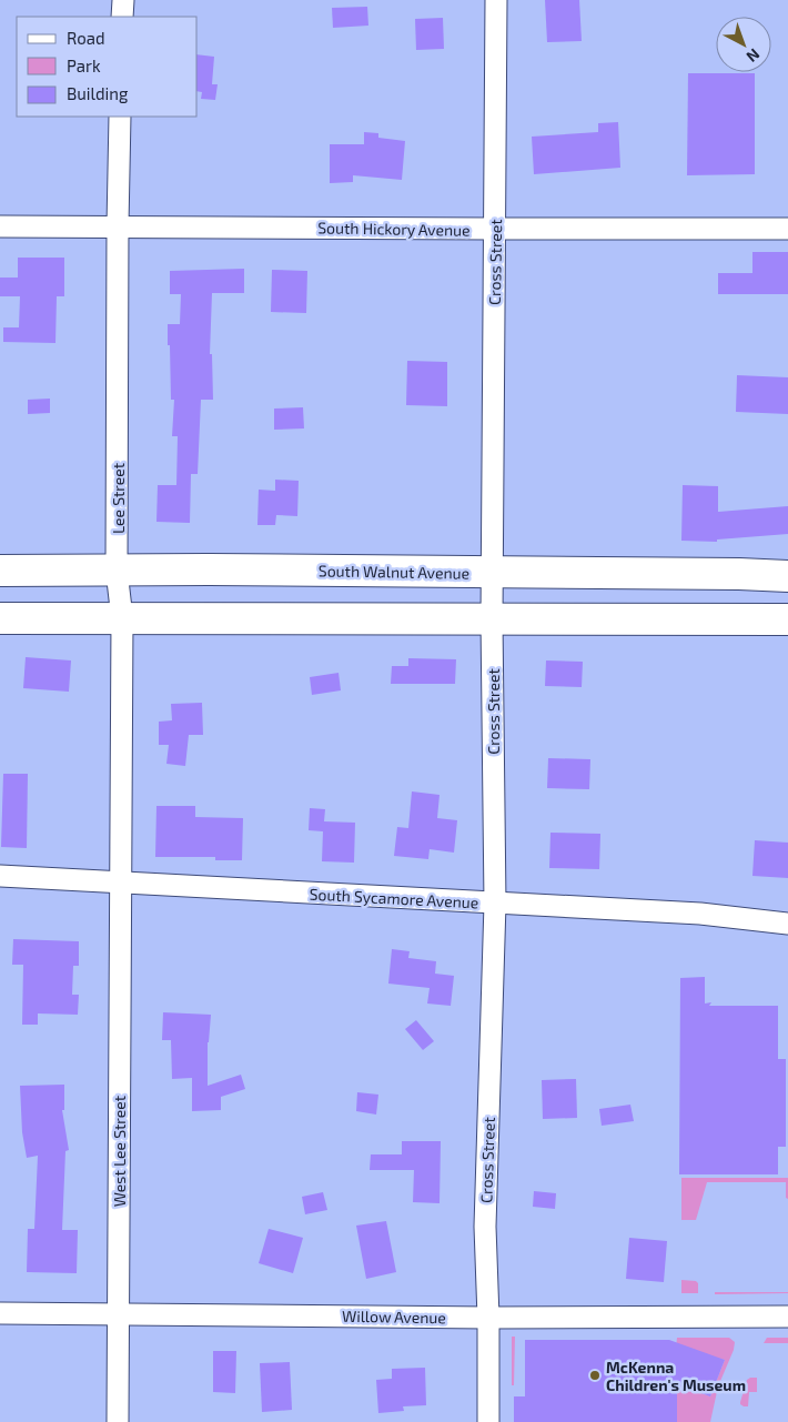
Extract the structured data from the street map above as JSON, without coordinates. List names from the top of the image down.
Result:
{
  "streets": {
    "main road": ["South Walnut Avenue"],
    "street": [
      "South Hickory Avenue",
      "Cross Street",
      "Lee Street",
      "South Sycamore Avenue",
      "West Lee Street",
      "Willow Avenue"
    ]
  },
  "crossings": [
    ["South Hickory Avenue", "Cross Street"],
    ["South Hickory Avenue", "Lee Street"],
    ["Cross Street", "South Walnut Avenue"],
    ["Cross Street", "South Sycamore Avenue"],
    ["Cross Street", "Willow Avenue"],
    ["Lee Street", "South Walnut Avenue"],
    ["Lee Street", "South Sycamore Avenue"],
    ["Lee Street", "West Lee Street"],
    ["South Sycamore Avenue", "West Lee Street"],
    ["West Lee Street", "Willow Avenue"]
  ],
  "places": ["McKenna Children's Museum"],
  "legend": ["Road", "Park", "Building"],
  "north": "bottom right"
}
